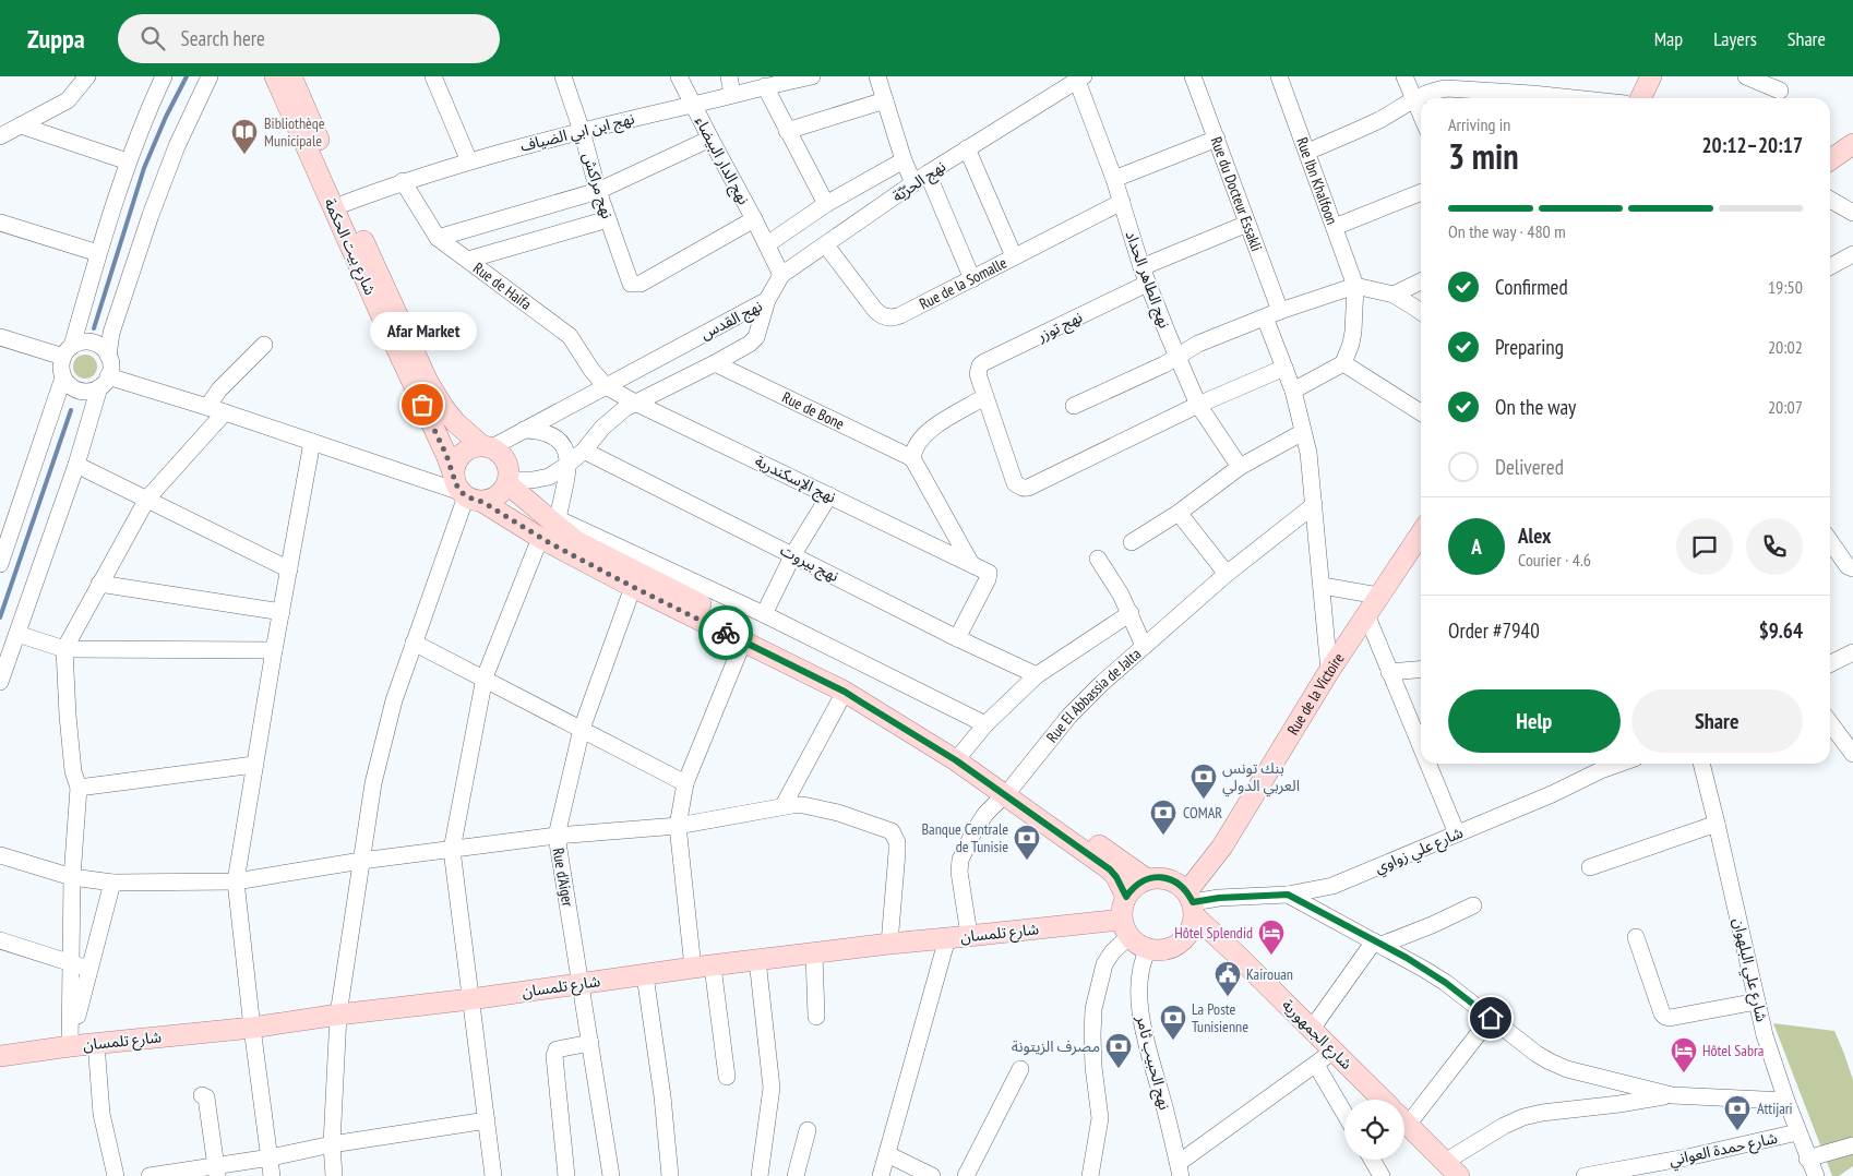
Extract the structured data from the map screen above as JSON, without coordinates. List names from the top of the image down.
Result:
{
  "streets": {
    "main road": [
      "شارع بيت الحكمة",
      "Rue de la Victoire",
      "شارع تلمسان",
      "شارع الجمهورية"
    ],
    "street": [
      "نهج ابن ابي الضياف",
      "نهج الدار البيضاء",
      "نهج الحرّيّة",
      "Rue Ibn Khalfoon",
      "نهج مراكش",
      "Rue du Docteur Essakli",
      "نهج الطاهر الحداد",
      "Rue de la Somalle",
      "Rue de Haifa",
      "نهج القدس",
      "نهج توزر",
      "Rue de Bone",
      "نهج الإسكندرية",
      "نهج بيروت",
      "Rue El Abbassia de Jalta",
      "شارع علي زواوي",
      "Rue d'Aiger",
      "شارع علي البلهوان",
      "نهج الحبيب ثامر",
      "شارع حمدة العواني"
    ]
  },
  "crossings": [
    ["نهج ابن ابي الضياف", "نهج الدار البيضاء"],
    ["نهج ابن ابي الضياف", "نهج مراكش"],
    ["نهج ابن ابي الضياف", "شارع بيت الحكمة"],
    ["نهج ابن ابي الضياف", "Rue de Haifa"],
    ["نهج الدار البيضاء", "نهج الحرّيّة"],
    ["نهج الدار البيضاء", "نهج مراكش"],
    ["نهج الحرّيّة", "نهج الطاهر الحداد"],
    ["نهج الحرّيّة", "Rue de la Somalle"],
    ["نهج الحرّيّة", "نهج القدس"],
    ["شارع بيت الحكمة", "نهج القدس"],
    ["نهج الطاهر الحداد", "Rue de la Somalle"],
    ["نهج الطاهر الحداد", "نهج توزر"],
    ["Rue de Haifa", "نهج القدس"],
    ["Rue de Haifa", "نهج الإسكندرية"],
    ["نهج القدس", "Rue de Bone"],
    ["نهج القدس", "نهج الإسكندرية"],
    ["نهج القدس", "نهج بيروت"],
    ["Rue de la Victoire", "شارع علي زواوي"],
    ["Rue de la Victoire", "شارع تلمسان"],
    ["Rue de la Victoire", "شارع الجمهورية"],
    ["Rue de la Victoire", "نهج الحبيب ثامر"],
    ["Rue El Abbassia de Jalta", "شارع تلمسان"],
    ["شارع علي زواوي", "شارع تلمسان"],
    ["شارع علي زواوي", "شارع الجمهورية"],
    ["شارع علي زواوي", "نهج الحبيب ثامر"],
    ["Rue d'Aiger", "شارع تلمسان"],
    ["شارع تلمسان", "شارع الجمهورية"],
    ["شارع تلمسان", "نهج الحبيب ثامر"],
    ["شارع علي البلهوان", "شارع حمدة العواني"],
    ["شارع الجمهورية", "نهج الحبيب ثامر"]
  ],
  "places": {
    "library": ["Bibliothèqe Municipale"],
    "other": ["Afar Market"],
    "bank": [
      "بنك تونس العربي الدولي",
      "COMAR",
      "Banque Centrale de Tunisie",
      "La Poste Tunisienne",
      "مصرف الزيتونة",
      "Attijari"
    ],
    "hotel": ["Hôtel Splendid", "Hôtel Sabra"],
    "public building": ["Kairouan"]
  },
  "page": {
    "header": "Zuppa",
    "search": "Search here",
    "nav": ["Map", "Layers", "Share"],
    "heading": ["3 min", "Arriving in", "20:12–20:17"],
    "panel": [
      "Alex",
      "Courier · 4.6",
      "Order #7940",
      "$9.64"
    ],
    "bar": "On the way · 480 m",
    "list": [
      ["Confirmed", "19:50"],
      ["Preparing", "20:02"],
      ["On the way", "20:07"],
      "Delivered"
    ],
    "bubble": "Afar Market",
    "round": "A",
    "buttons": ["Help", "Share"]
  }
}
